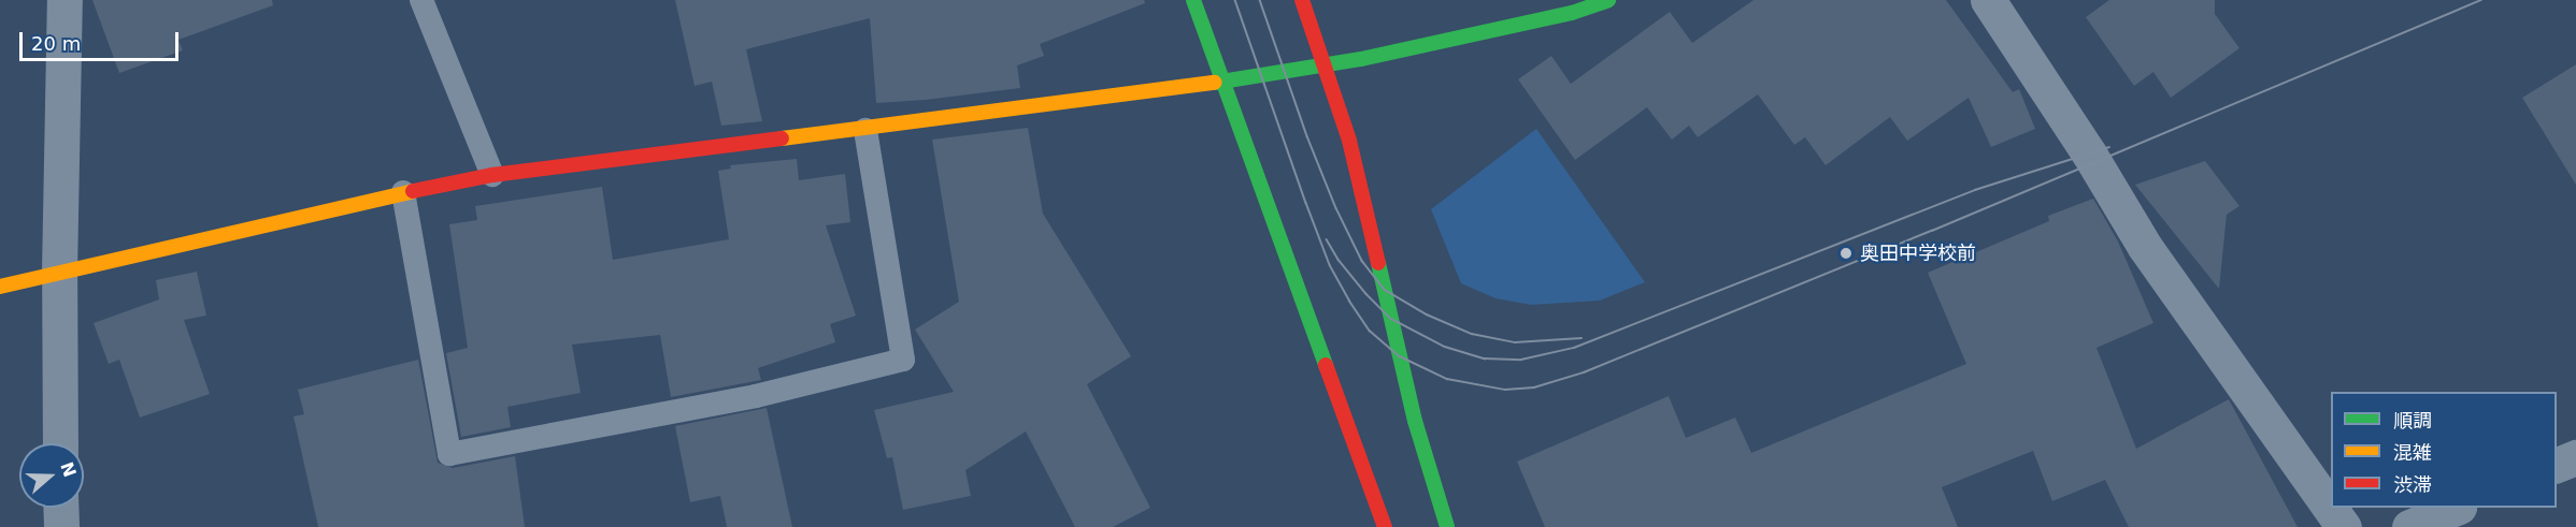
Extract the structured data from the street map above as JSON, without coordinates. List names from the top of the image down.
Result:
{
  "places": ["奥田中学校前"],
  "legend": ["順調", "混雑", "渋滞"],
  "scale_bar": "20 m",
  "north": "right"
}
